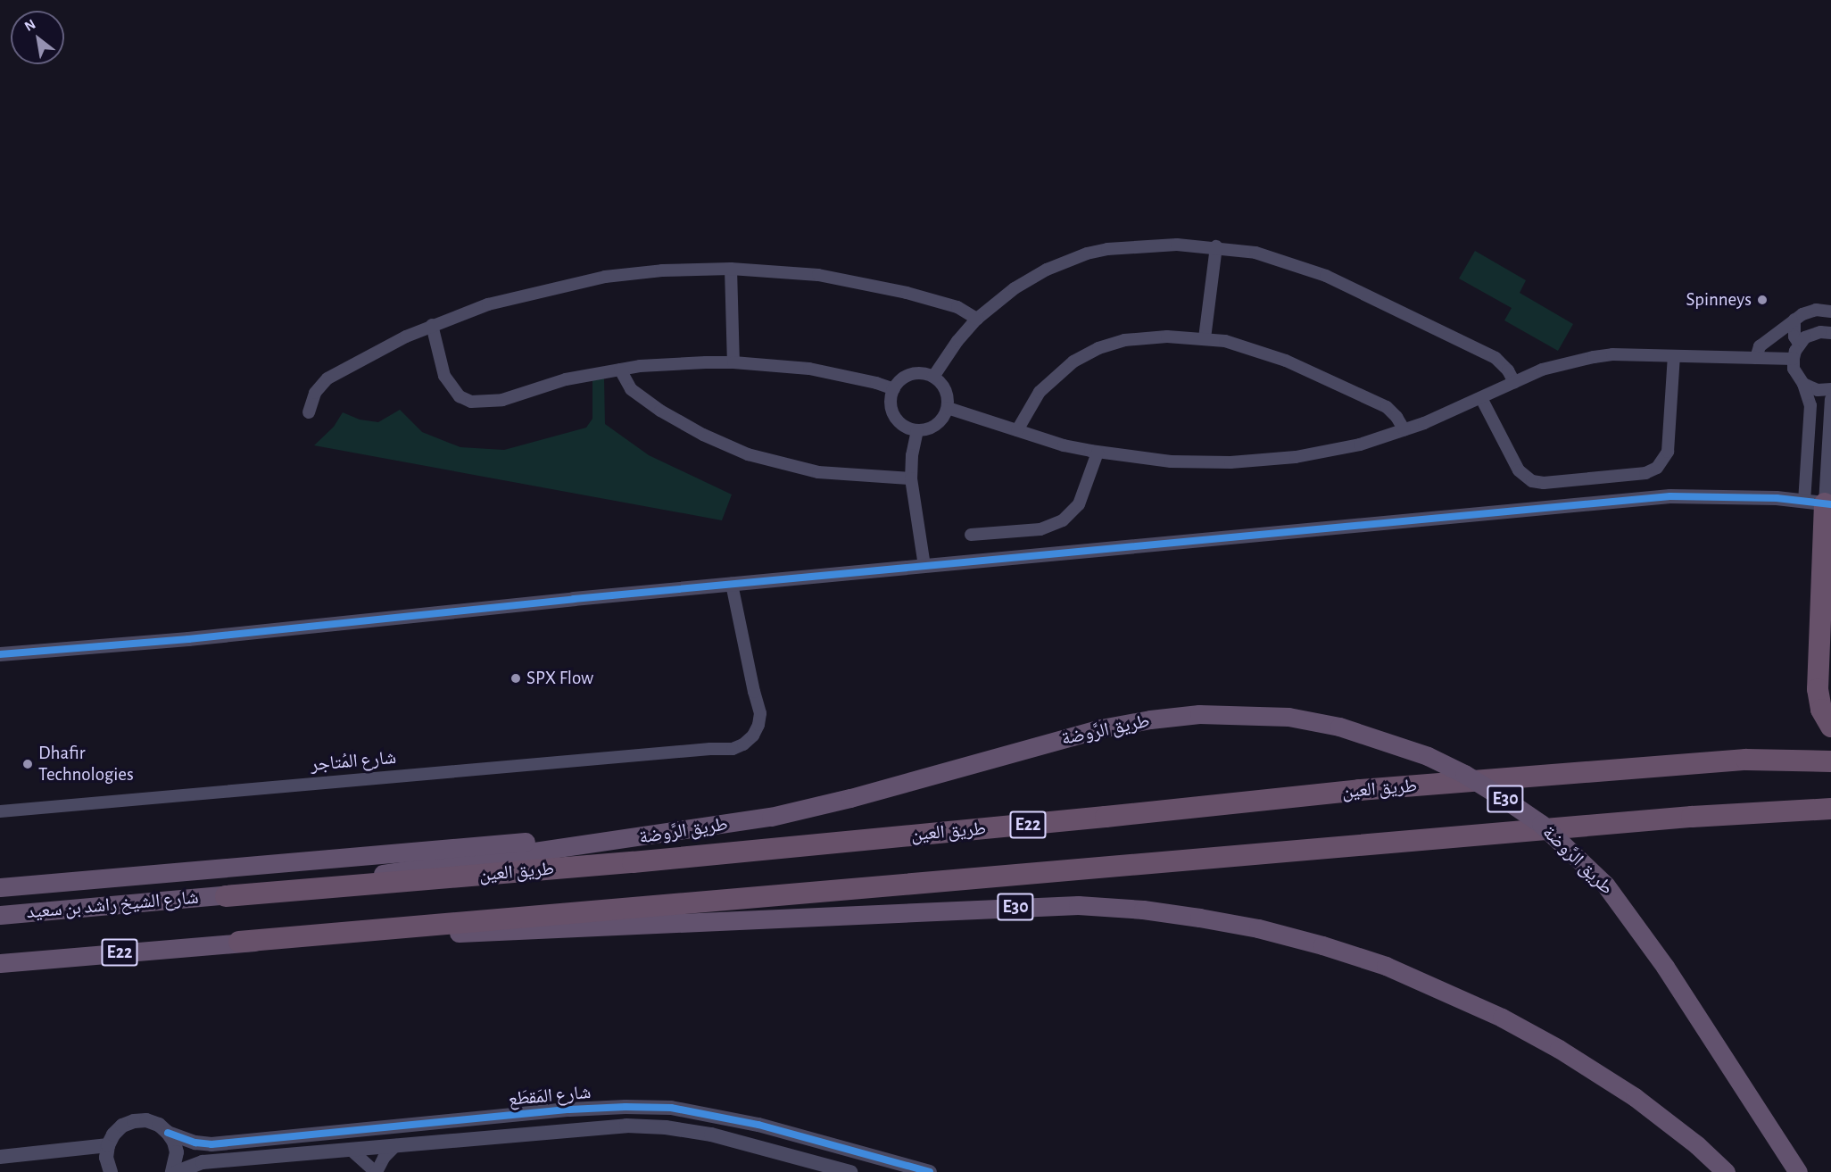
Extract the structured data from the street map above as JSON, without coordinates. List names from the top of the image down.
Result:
{
  "streets": {
    "highway": [
      "طريق الرَّوضة",
      "طريق العين",
      "E30",
      "E22",
      "شارع الشيخ راشد بن سعيد"
    ],
    "street": ["شارع المُتاجر", "شارع المَقطَع"]
  },
  "crossings": [
    ["طريق الرَّوضة", "طريق العين"],
    ["طريق الرَّوضة", "شارع الشيخ راشد بن سعيد"],
    ["طريق العين", "شارع الشيخ راشد بن سعيد"],
    ["E30", "E22"]
  ],
  "places": ["Spinneys", "SPX Flow", "Dhafir Technologies"],
  "north": "top left"
}
